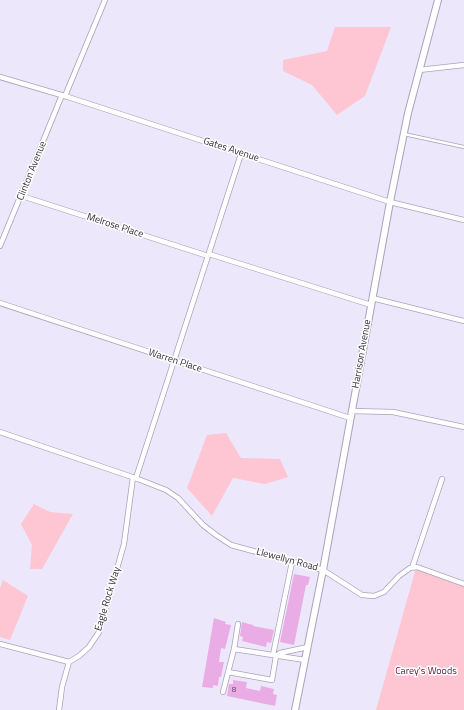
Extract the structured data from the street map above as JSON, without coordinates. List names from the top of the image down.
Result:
{
  "streets": {
    "street": [
      "Gates Avenue",
      "Clinton Avenue",
      "Melrose Place",
      "Harrison Avenue",
      "Warren Place",
      "Llewellyn Road",
      "Eagle Rock Way"
    ]
  },
  "crossings": [
    ["Gates Avenue", "Clinton Avenue"],
    ["Gates Avenue", "Harrison Avenue"],
    ["Gates Avenue", "Eagle Rock Way"],
    ["Clinton Avenue", "Melrose Place"],
    ["Melrose Place", "Harrison Avenue"],
    ["Melrose Place", "Eagle Rock Way"],
    ["Harrison Avenue", "Warren Place"],
    ["Harrison Avenue", "Llewellyn Road"],
    ["Warren Place", "Eagle Rock Way"],
    ["Llewellyn Road", "Eagle Rock Way"]
  ],
  "parks": ["Carey's Woods"],
  "house_numbers": ["8"]
}
